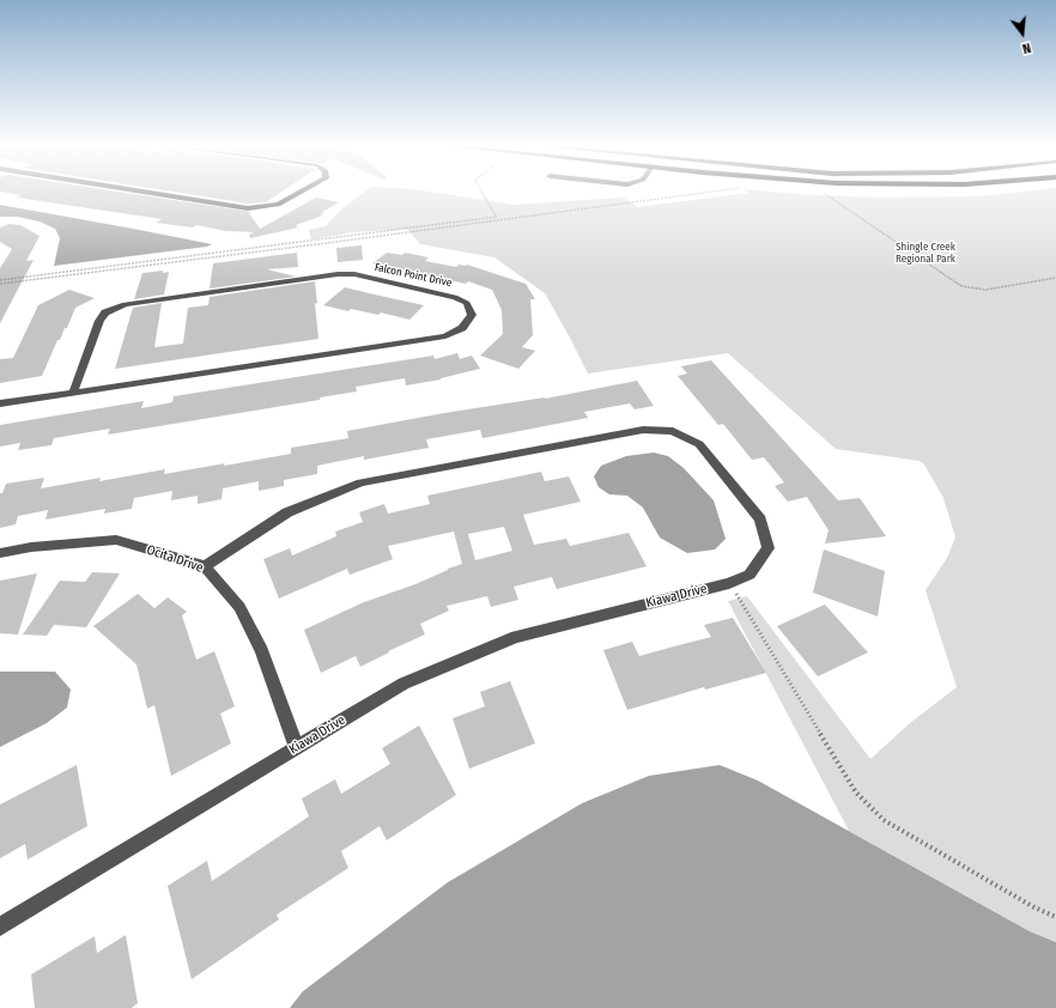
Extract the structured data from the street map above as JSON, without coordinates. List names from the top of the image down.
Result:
{
  "streets": {
    "street": ["Falcon Point Drive", "Ocita Drive", "Kiawa Drive"]
  },
  "crossings": [
    ["Ocita Drive", "Kiawa Drive"]
  ],
  "parks": ["Shingle Creek Regional Park"],
  "north": "bottom"
}
